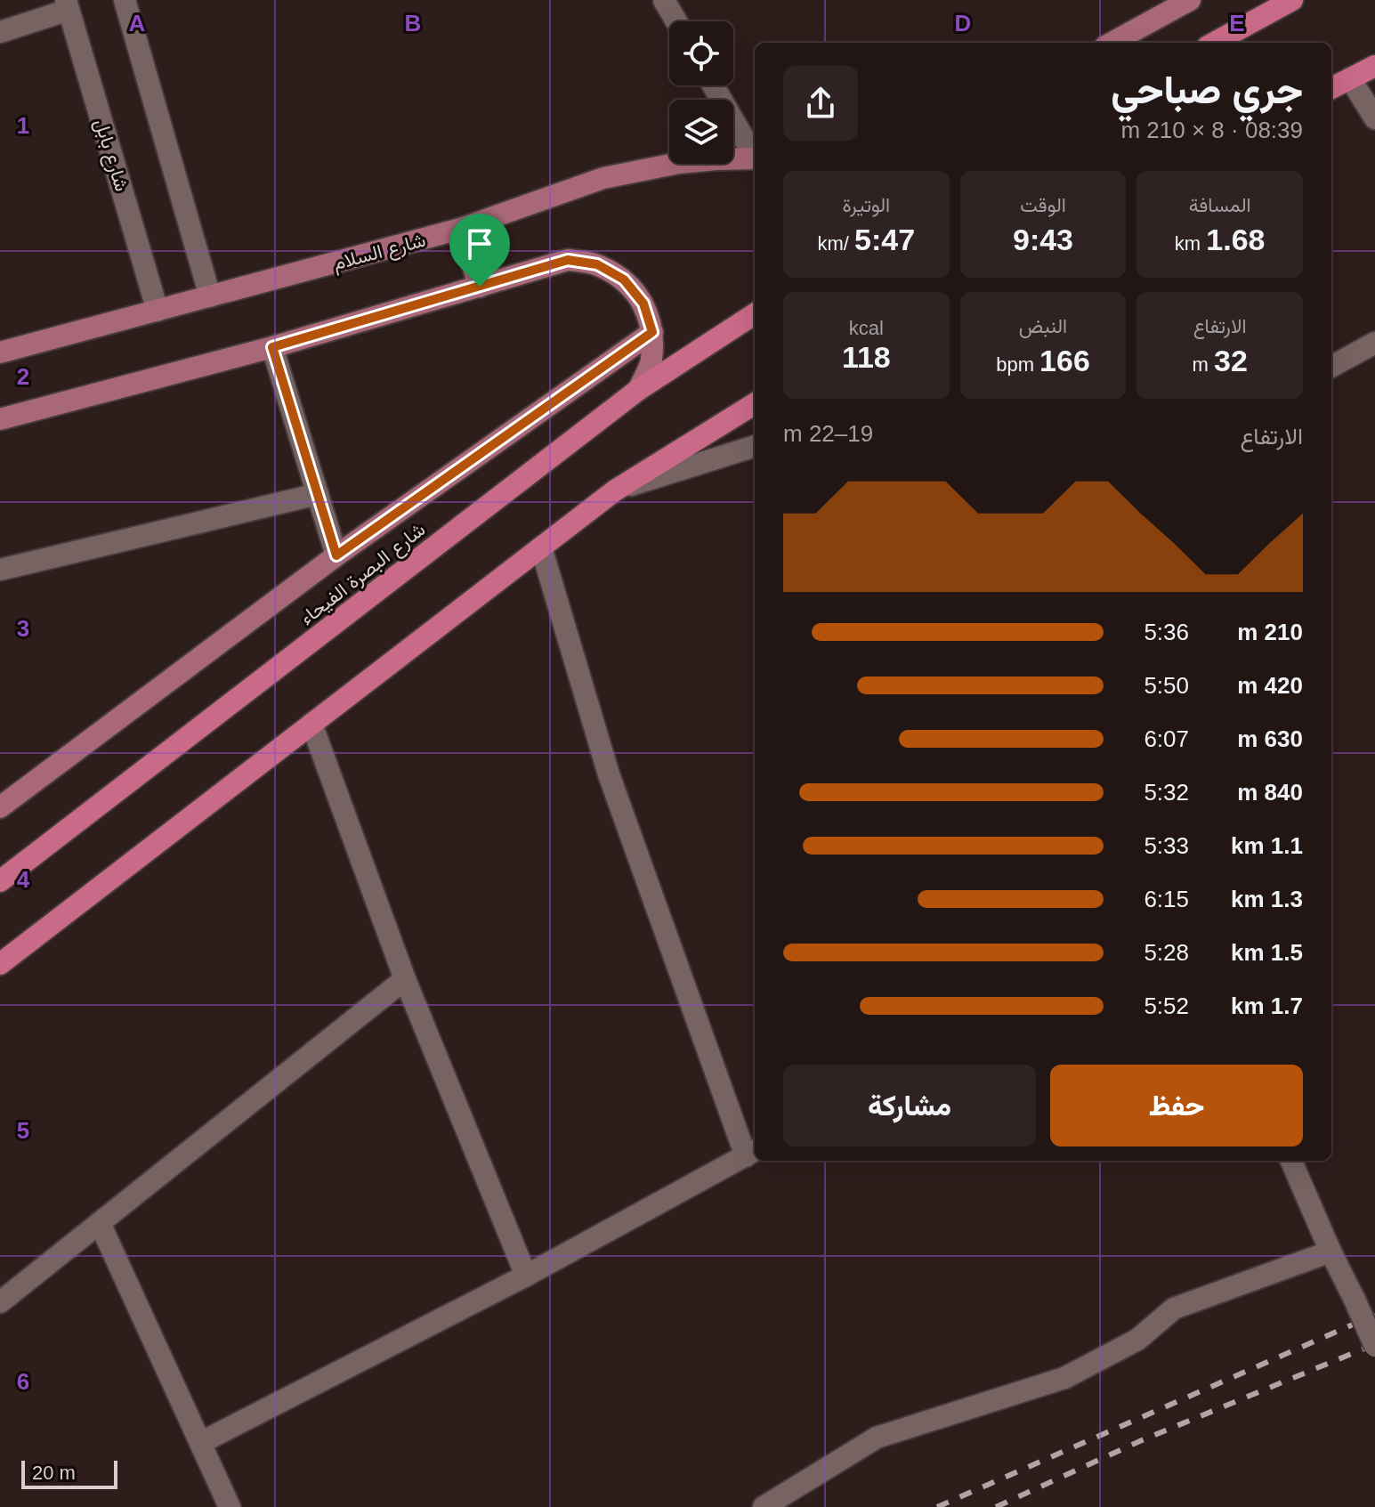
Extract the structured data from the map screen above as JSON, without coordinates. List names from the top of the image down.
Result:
{
  "streets": {
    "highway": ["شارع البصرة الفيحاء"],
    "main road": ["شارع السلام"],
    "street": ["شارع بابل"]
  },
  "crossings": [
    ["شارع بابل", "شارع السلام"]
  ],
  "scale_bar": "20 m",
  "page": {
    "heading": ["جري صباحي", "08:39 · 8 × 210 m"],
    "stats": [
      ["المسافة", "1.68 km"],
      ["الوقت", "9:43"],
      ["الوتيرة", "5:47 /km"],
      ["الارتفاع", "32 m"],
      ["النبض", "166 bpm"],
      ["kcal", "118"]
    ],
    "chart": ["الارتفاع", "19–22 m"],
    "list": [
      {
        "name": "210 m",
        "note": "5:36"
      },
      {
        "name": "420 m",
        "note": "5:50"
      },
      {
        "name": "630 m",
        "note": "6:07"
      },
      {
        "name": "840 m",
        "note": "5:32"
      },
      {
        "name": "1.1 km",
        "note": "5:33"
      },
      {
        "name": "1.3 km",
        "note": "6:15"
      },
      {
        "name": "1.5 km",
        "note": "5:28"
      },
      {
        "name": "1.7 km",
        "note": "5:52"
      }
    ],
    "buttons": ["حفظ", "مشاركة"],
    "scale": "20 m"
  },
  "grid": {
    "columns": [
      "A",
      "B",
      "D",
      "E"
    ],
    "rows": [
      "1",
      "2",
      "3",
      "4",
      "5",
      "6"
    ]
  }
}
